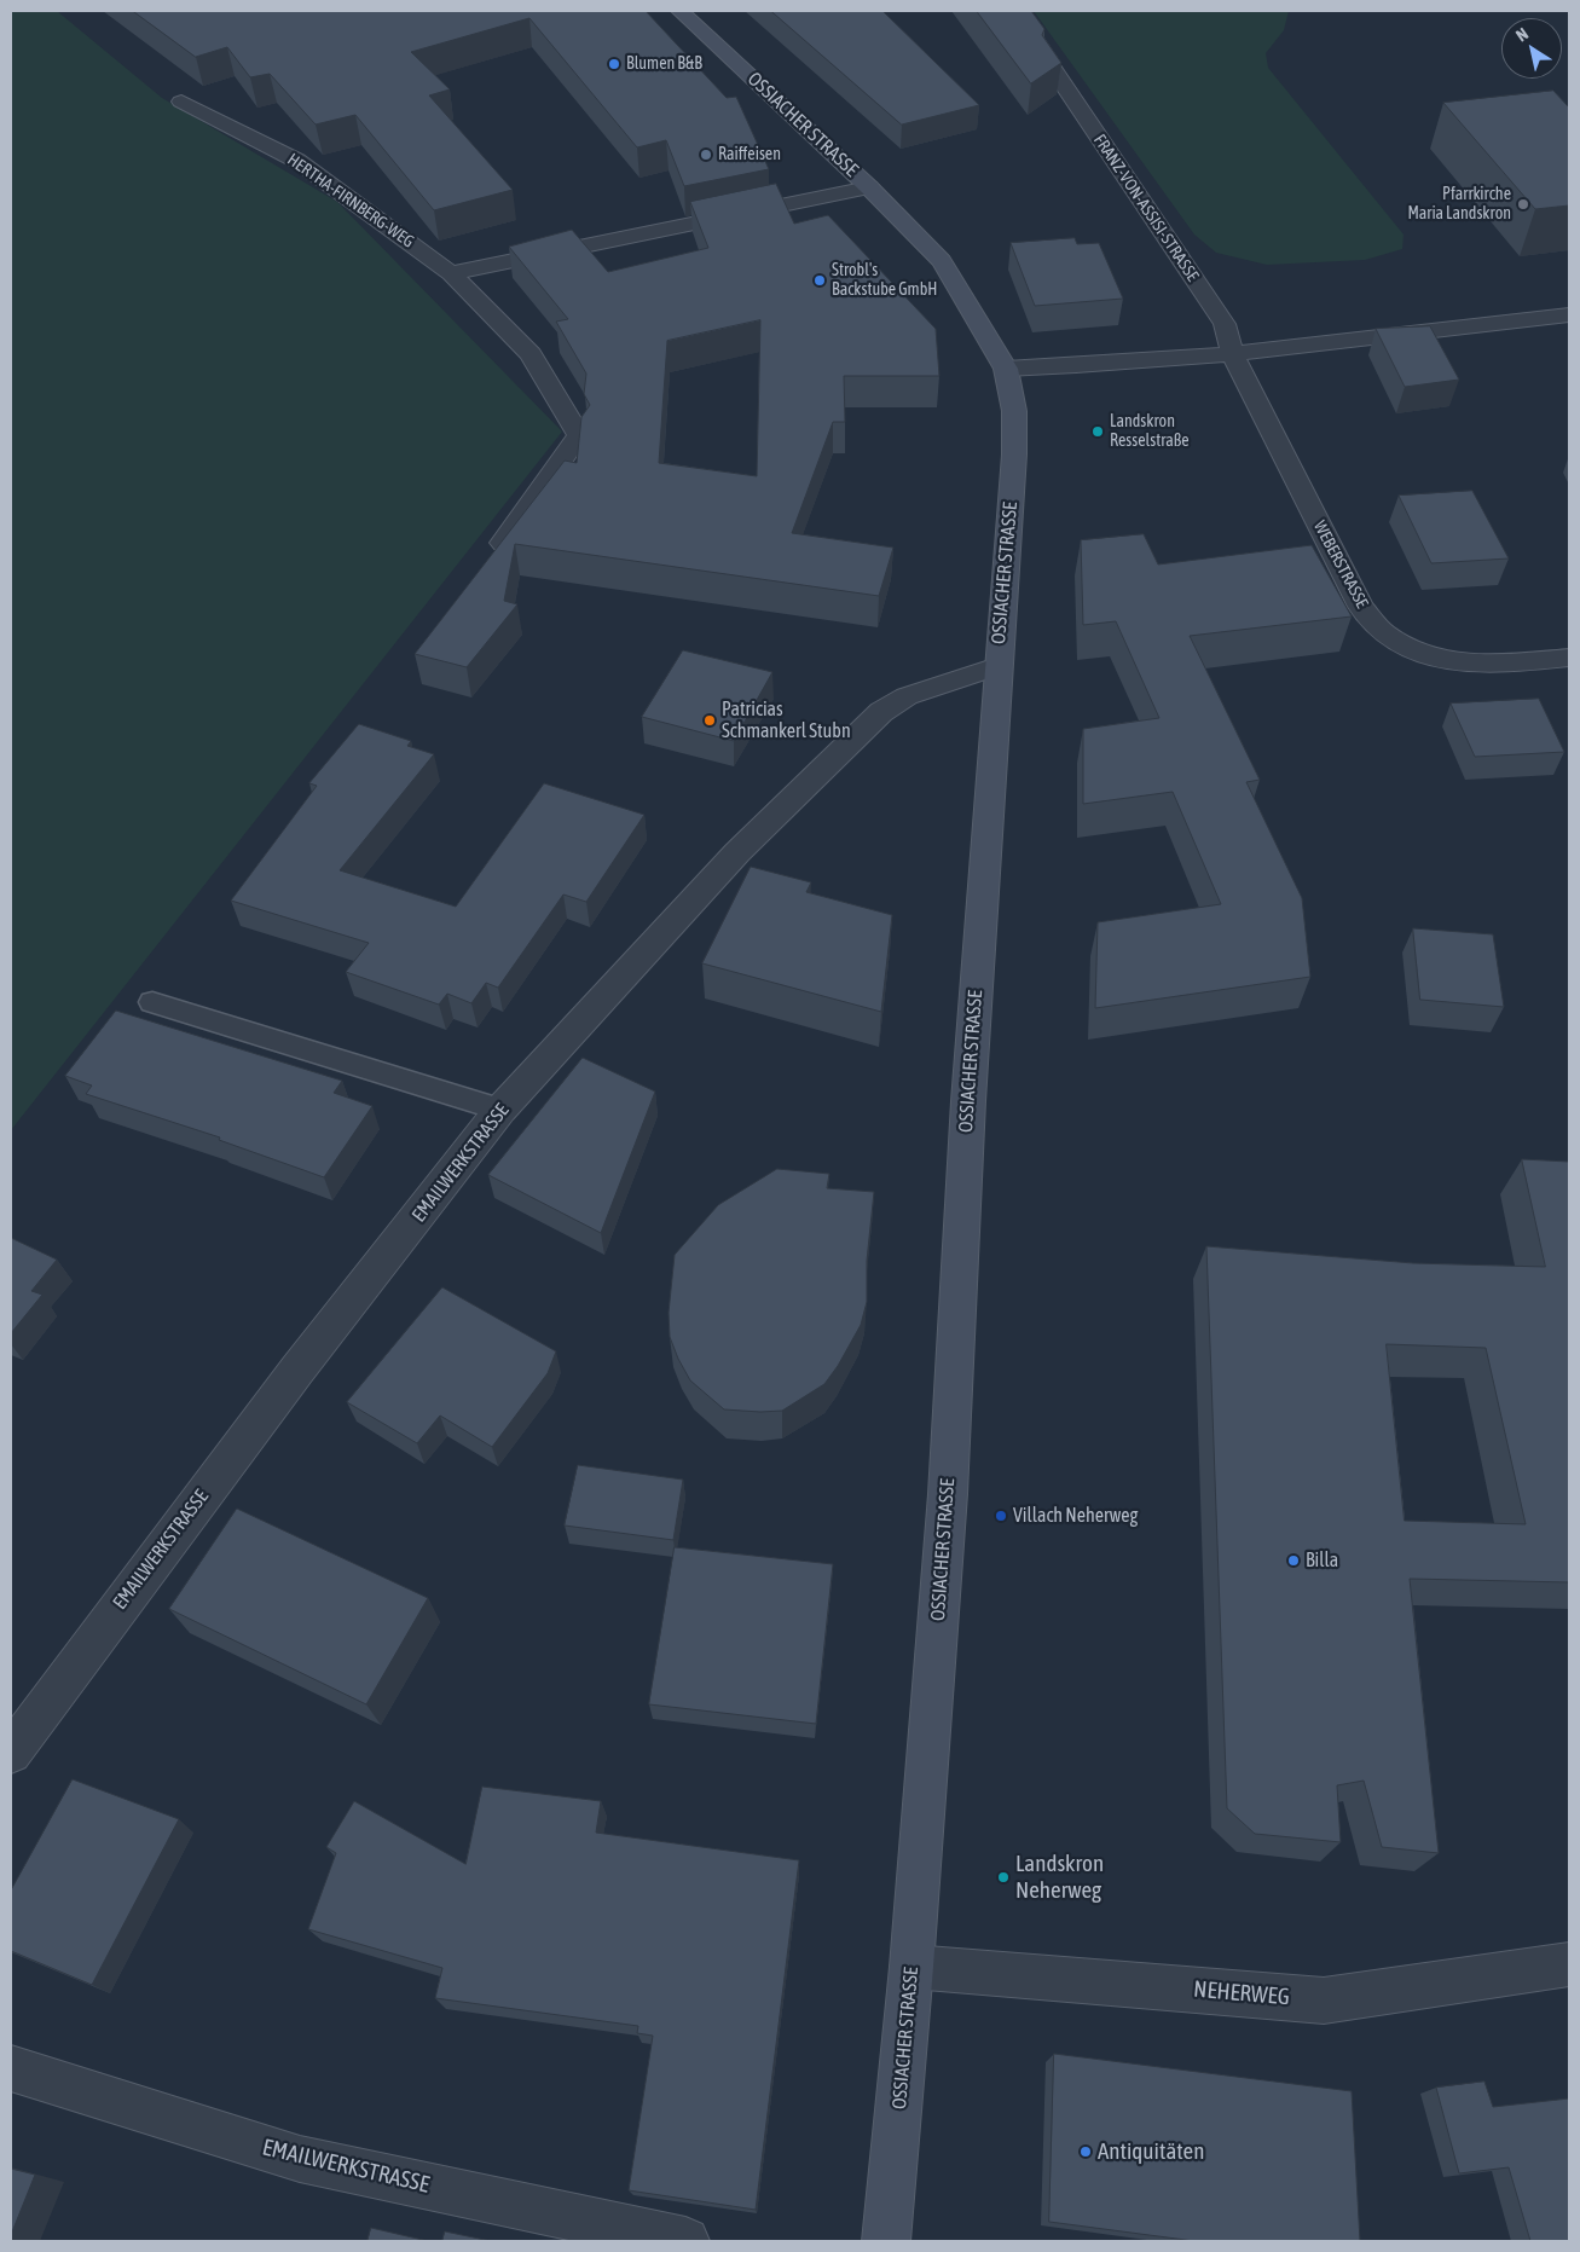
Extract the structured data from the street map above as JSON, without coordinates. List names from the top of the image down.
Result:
{
  "streets": {
    "main road": ["OSSIACHER STRASSE"],
    "street": [
      "HERTHA-FIRNBERG-WEG",
      "FRANZ-VON-ASSISI-STRASSE",
      "WEBERSTRASSE",
      "EMAILWERKSTRASSE",
      "NEHERWEG"
    ]
  },
  "crossings": [
    ["OSSIACHER STRASSE", "EMAILWERKSTRASSE"],
    ["OSSIACHER STRASSE", "NEHERWEG"],
    ["FRANZ-VON-ASSISI-STRASSE", "WEBERSTRASSE"]
  ],
  "places": [
    "Blumen B&B",
    "Raiffeisen",
    "Pfarrkirche Maria Landskron",
    "Strobl's Backstube GmbH",
    "Landskron Resselstraße",
    "Patricias Schmankerl Stubn",
    "Villach Neherweg",
    "Billa",
    "Landskron Neherweg",
    "Antiquitäten"
  ],
  "north": "top left"
}
